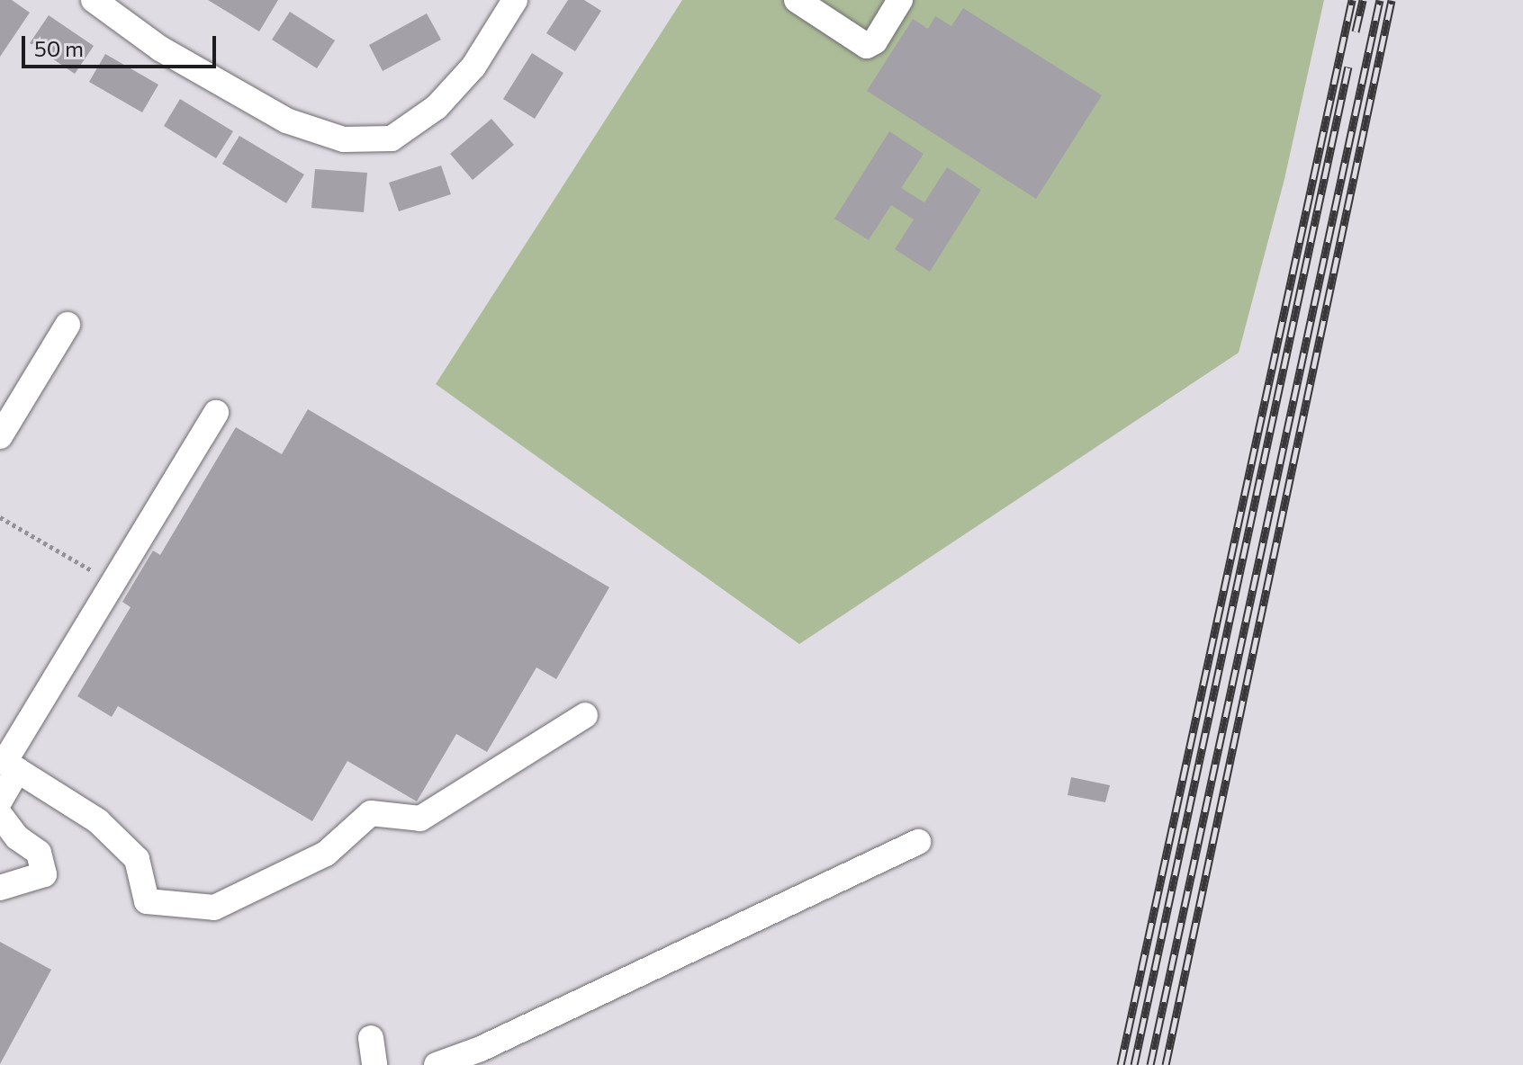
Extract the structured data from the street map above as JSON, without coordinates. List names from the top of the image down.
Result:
{
  "scale_bar": "50 m"
}
